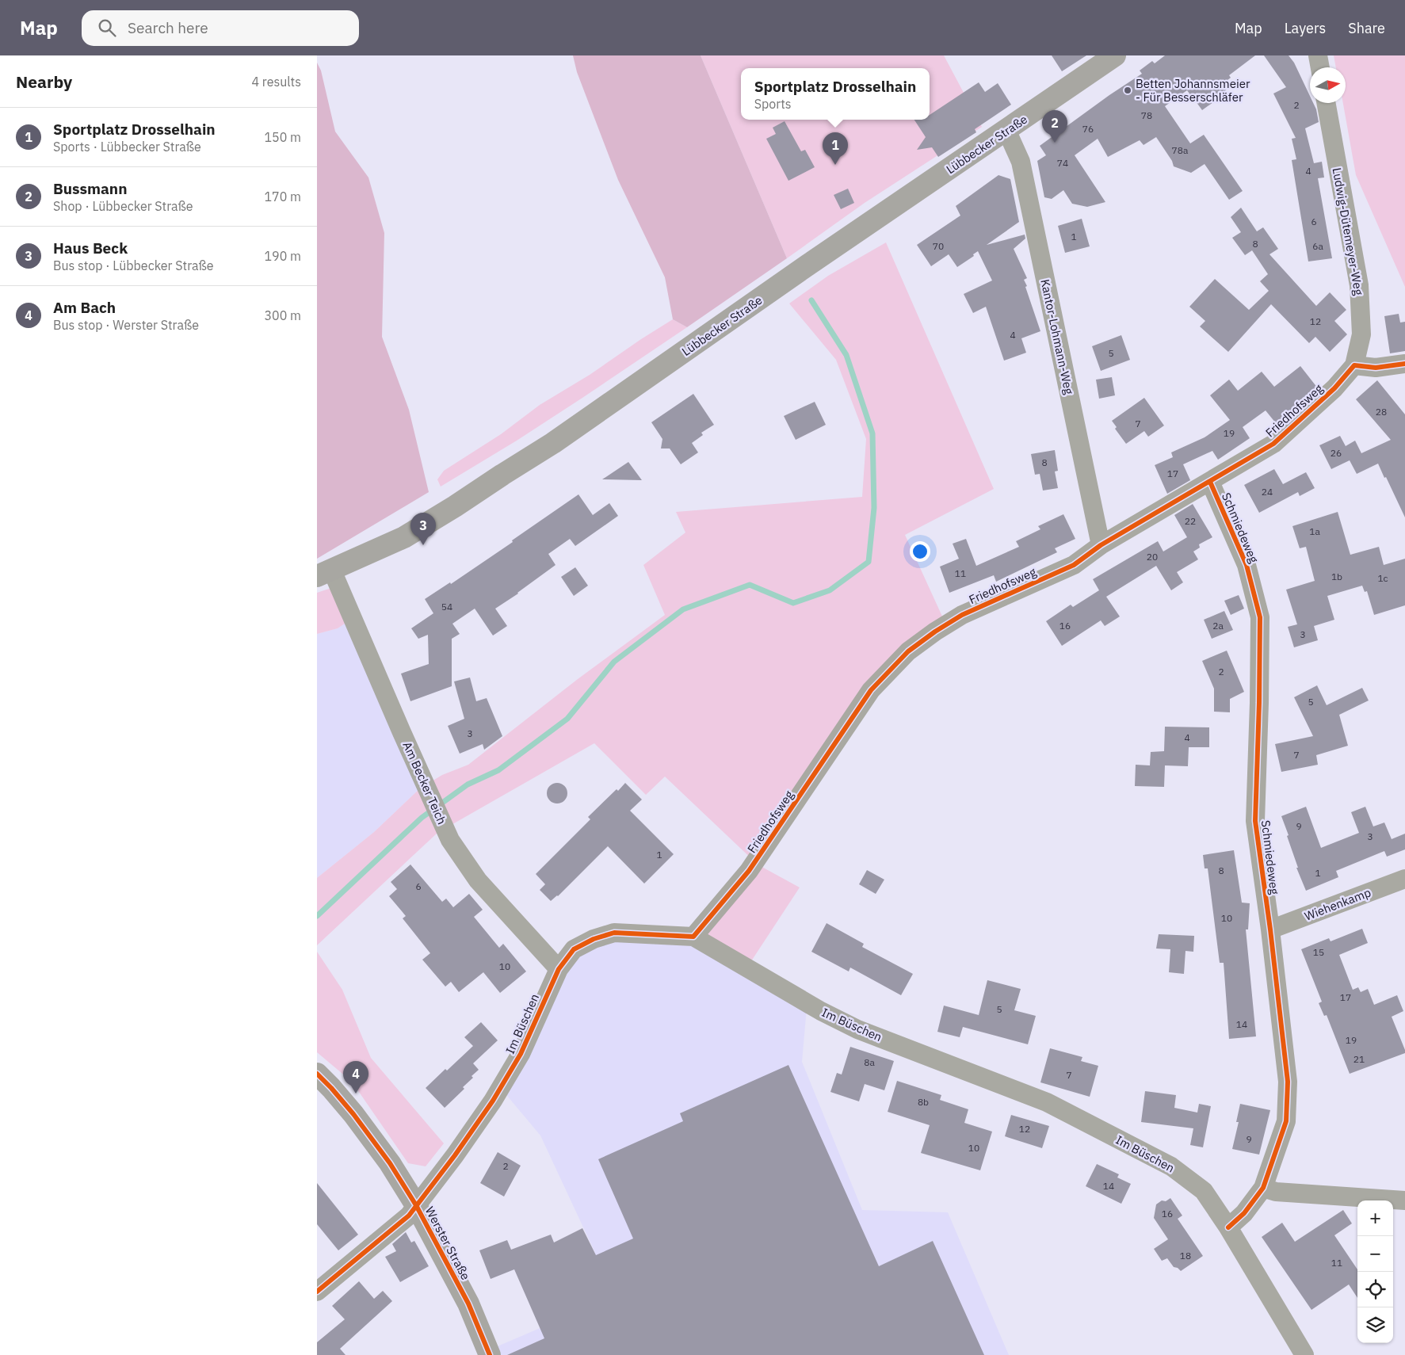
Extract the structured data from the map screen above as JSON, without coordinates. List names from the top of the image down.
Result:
{
  "streets": {
    "main road": ["Lübbecker Straße", "Werster Straße"],
    "street": [
      "Ludwig-Dütemeyer-Weg",
      "Kantor-Lohmann-Weg",
      "Friedhofsweg",
      "Schmiedeweg",
      "Am Becker Teich",
      "Wiehenkamp",
      "Im Büschen"
    ]
  },
  "crossings": [
    ["Lübbecker Straße", "Kantor-Lohmann-Weg"],
    ["Lübbecker Straße", "Am Becker Teich"],
    ["Ludwig-Dütemeyer-Weg", "Friedhofsweg"],
    ["Kantor-Lohmann-Weg", "Friedhofsweg"],
    ["Friedhofsweg", "Schmiedeweg"],
    ["Friedhofsweg", "Im Büschen"],
    ["Schmiedeweg", "Wiehenkamp"],
    ["Schmiedeweg", "Im Büschen"],
    ["Am Becker Teich", "Im Büschen"],
    ["Im Büschen", "Werster Straße"]
  ],
  "places": ["Betten Johannsmeier - Für Besserschläfer"],
  "house_numbers": [
    "2",
    "78",
    "76",
    "78a",
    "74",
    "4",
    "6",
    "1",
    "8",
    "70",
    "6a",
    "12",
    "4",
    "5",
    "28",
    "7",
    "19",
    "26",
    "8",
    "17",
    "24",
    "22",
    "1a",
    "20",
    "11",
    "1b",
    "1c",
    "54",
    "16",
    "2a",
    "3",
    "2",
    "5",
    "3",
    "4",
    "7",
    "9",
    "3",
    "1",
    "8",
    "1",
    "6",
    "10",
    "15",
    "10",
    "17",
    "5",
    "14",
    "19",
    "21",
    "8a",
    "7",
    "8b",
    "12",
    "9",
    "10",
    "2",
    "14",
    "16",
    "18",
    "11"
  ],
  "north": "right",
  "page": {
    "header": "Map",
    "search": "Search here",
    "nav": ["Map", "Layers", "Share"],
    "heading": ["Nearby", "4 results"],
    "popup": ["Sportplatz Drosselhain", "Sports"],
    "list": [
      {
        "mark": "1",
        "name": "Sportplatz Drosselhain",
        "note": "Sports · Lübbecker Straße",
        "value": "150 m"
      },
      {
        "mark": "2",
        "name": "Bussmann",
        "note": "Shop · Lübbecker Straße",
        "value": "170 m"
      },
      {
        "mark": "3",
        "name": "Haus Beck",
        "note": "Bus stop · Lübbecker Straße",
        "value": "190 m"
      },
      {
        "mark": "4",
        "name": "Am Bach",
        "note": "Bus stop · Werster Straße",
        "value": "300 m"
      }
    ],
    "pins": [
      "2",
      "1",
      "3",
      "4"
    ],
    "map_buttons": ["+", "−"]
  }
}
